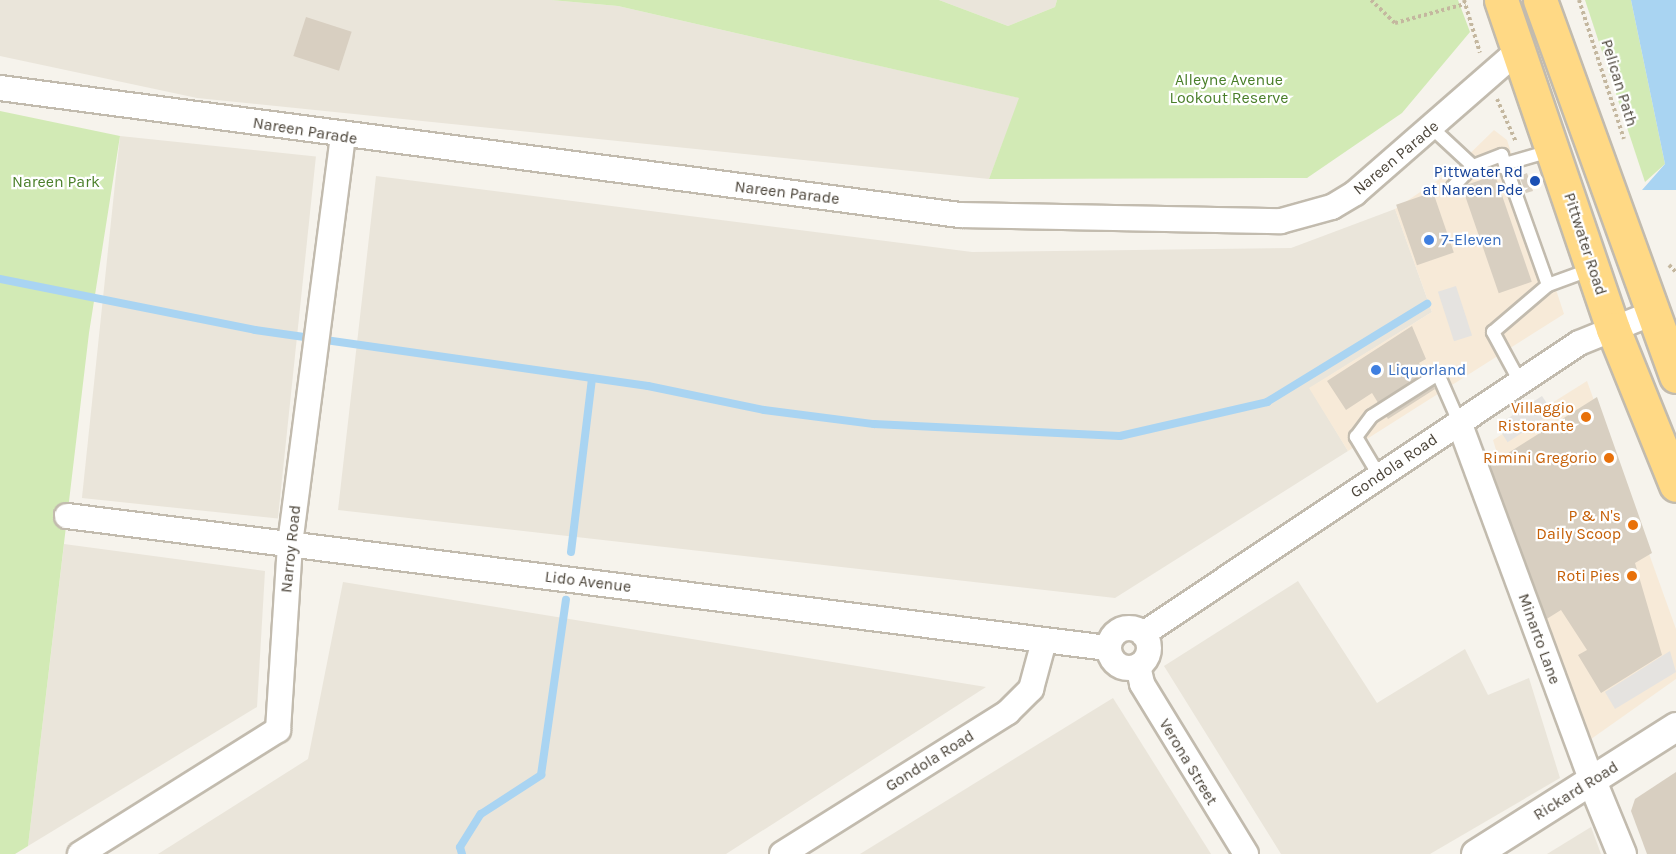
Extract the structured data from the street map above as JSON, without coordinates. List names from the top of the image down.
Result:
{
  "streets": {
    "highway": ["Pittwater Road"],
    "street": [
      "Nareen Parade",
      "Gondola Road",
      "Narroy Road",
      "Lido Avenue",
      "Minarto Lane",
      "Verona Street",
      "Rickard Road"
    ],
    "path": ["Pelican Path"]
  },
  "crossings": [
    ["Nareen Parade", "Pittwater Road"],
    ["Nareen Parade", "Narroy Road"],
    ["Pittwater Road", "Gondola Road"],
    ["Gondola Road", "Lido Avenue"],
    ["Gondola Road", "Minarto Lane"],
    ["Gondola Road", "Verona Street"],
    ["Narroy Road", "Lido Avenue"],
    ["Lido Avenue", "Verona Street"],
    ["Minarto Lane", "Rickard Road"]
  ],
  "parks": ["Alleyne Avenue Lookout Reserve", "Nareen Park"],
  "places": [
    "Pittwater Rd at Nareen Pde",
    "7-Eleven",
    "Liquorland",
    "Villaggio Ristorante",
    "Rimini Gregorio",
    "P & N's Daily Scoop",
    "Roti Pies"
  ]
}
